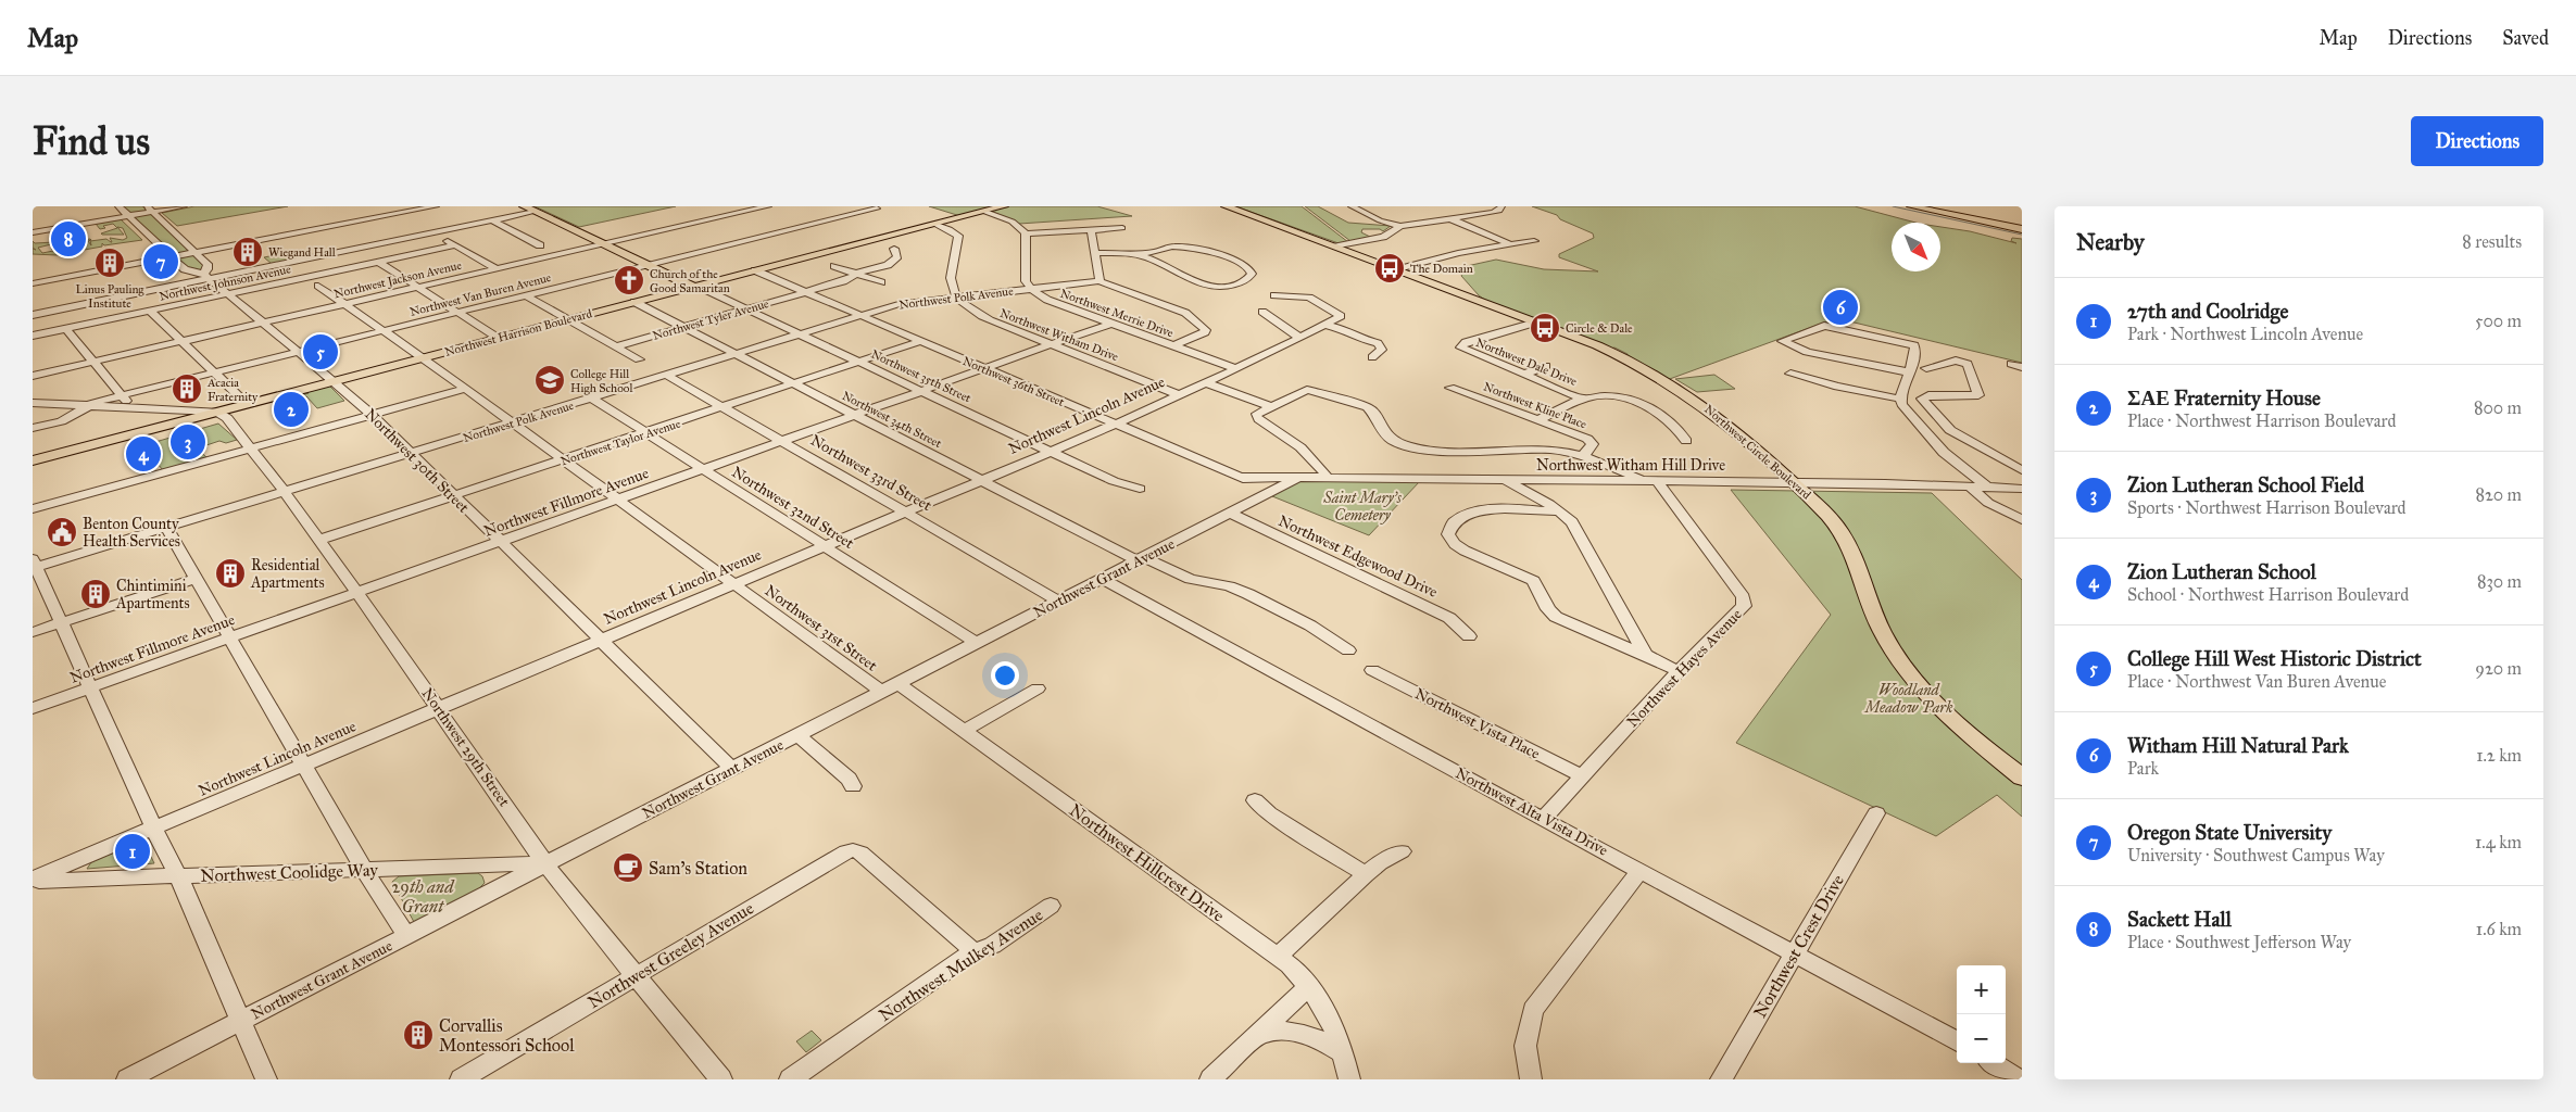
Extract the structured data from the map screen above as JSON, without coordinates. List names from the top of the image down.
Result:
{
  "streets": {
    "main road": ["Northwest Harrison Boulevard", "Northwest Circle Boulevard"],
    "street": [
      "Northwest Jackson Avenue",
      "Northwest Johnson Avenue",
      "Northwest Van Buren Avenue",
      "Northwest Polk Avenue",
      "Northwest Merrie Drive",
      "Northwest Tyler Avenue",
      "Northwest Witham Drive",
      "Northwest Dale Drive",
      "Northwest 35th Street",
      "Northwest 36th Street",
      "Northwest Kline Place",
      "Northwest Lincoln Avenue",
      "Northwest 34th Street",
      "Northwest Taylor Avenue",
      "Northwest 30th Street",
      "Northwest Witham Hill Drive",
      "Northwest 33rd Street",
      "Northwest Fillmore Avenue",
      "Northwest 32nd Street",
      "Northwest Edgewood Drive",
      "Northwest Grant Avenue",
      "Northwest 31st Street",
      "Northwest Hayes Avenue",
      "Northwest Vista Place",
      "Northwest 29th Street",
      "Northwest Alta Vista Drive",
      "Northwest Hillcrest Drive",
      "Northwest Coolidge Way",
      "Northwest Crest Drive",
      "Northwest Greeley Avenue",
      "Northwest Mulkey Avenue"
    ]
  },
  "crossings": [
    ["Northwest Jackson Avenue", "Northwest 30th Street"],
    ["Northwest Jackson Avenue", "Northwest 31st Street"],
    ["Northwest Johnson Avenue", "Northwest 30th Street"],
    ["Northwest Van Buren Avenue", "Northwest 30th Street"],
    ["Northwest Van Buren Avenue", "Northwest 31st Street"],
    ["Northwest Polk Avenue", "Northwest Merrie Drive"],
    ["Northwest Polk Avenue", "Northwest Witham Drive"],
    ["Northwest Polk Avenue", "Northwest 35th Street"],
    ["Northwest Polk Avenue", "Northwest 36th Street"],
    ["Northwest Polk Avenue", "Northwest 34th Street"],
    ["Northwest Polk Avenue", "Northwest 30th Street"],
    ["Northwest Polk Avenue", "Northwest 33rd Street"],
    ["Northwest Polk Avenue", "Northwest 32nd Street"],
    ["Northwest Polk Avenue", "Northwest 31st Street"],
    ["Northwest Polk Avenue", "Northwest 29th Street"],
    ["Northwest Merrie Drive", "Northwest Lincoln Avenue"],
    ["Northwest Merrie Drive", "Northwest Fillmore Avenue"],
    ["Northwest Tyler Avenue", "Northwest 35th Street"],
    ["Northwest Tyler Avenue", "Northwest 36th Street"],
    ["Northwest Tyler Avenue", "Northwest 34th Street"],
    ["Northwest Harrison Boulevard", "Northwest 35th Street"],
    ["Northwest Harrison Boulevard", "Northwest 36th Street"],
    ["Northwest Harrison Boulevard", "Northwest 34th Street"],
    ["Northwest Harrison Boulevard", "Northwest 30th Street"],
    ["Northwest Harrison Boulevard", "Northwest 31st Street"],
    ["Northwest Harrison Boulevard", "Northwest 29th Street"],
    ["Northwest Witham Drive", "Northwest Lincoln Avenue"],
    ["Northwest Witham Drive", "Northwest Fillmore Avenue"],
    ["Northwest Dale Drive", "Northwest Kline Place"],
    ["Northwest Dale Drive", "Northwest Circle Boulevard"],
    ["Northwest 35th Street", "Northwest Lincoln Avenue"],
    ["Northwest 35th Street", "Northwest Taylor Avenue"],
    ["Northwest 35th Street", "Northwest Fillmore Avenue"],
    ["Northwest 36th Street", "Northwest Lincoln Avenue"],
    ["Northwest 36th Street", "Northwest Taylor Avenue"],
    ["Northwest 36th Street", "Northwest Witham Hill Drive"],
    ["Northwest 36th Street", "Northwest Fillmore Avenue"],
    ["Northwest 36th Street", "Northwest Grant Avenue"],
    ["Northwest Lincoln Avenue", "Northwest 34th Street"],
    ["Northwest Lincoln Avenue", "Northwest 30th Street"],
    ["Northwest Lincoln Avenue", "Northwest 33rd Street"],
    ["Northwest Lincoln Avenue", "Northwest 32nd Street"],
    ["Northwest Lincoln Avenue", "Northwest 31st Street"],
    ["Northwest Lincoln Avenue", "Northwest 29th Street"],
    ["Northwest Lincoln Avenue", "Northwest Coolidge Way"],
    ["Northwest 34th Street", "Northwest Taylor Avenue"],
    ["Northwest 34th Street", "Northwest Fillmore Avenue"],
    ["Northwest 34th Street", "Northwest Grant Avenue"],
    ["Northwest Taylor Avenue", "Northwest 30th Street"],
    ["Northwest Taylor Avenue", "Northwest 33rd Street"],
    ["Northwest Taylor Avenue", "Northwest 32nd Street"],
    ["Northwest Taylor Avenue", "Northwest 31st Street"],
    ["Northwest Taylor Avenue", "Northwest 29th Street"],
    ["Northwest Circle Boulevard", "Northwest Witham Hill Drive"],
    ["Northwest 30th Street", "Northwest Fillmore Avenue"],
    ["Northwest 30th Street", "Northwest Grant Avenue"],
    ["Northwest Witham Hill Drive", "Northwest Grant Avenue"],
    ["Northwest Witham Hill Drive", "Northwest Hayes Avenue"],
    ["Northwest 33rd Street", "Northwest Fillmore Avenue"],
    ["Northwest 33rd Street", "Northwest Grant Avenue"],
    ["Northwest Fillmore Avenue", "Northwest 32nd Street"],
    ["Northwest Fillmore Avenue", "Northwest 31st Street"],
    ["Northwest Fillmore Avenue", "Northwest 29th Street"],
    ["Northwest 32nd Street", "Northwest Grant Avenue"],
    ["Northwest Edgewood Drive", "Northwest Grant Avenue"],
    ["Northwest Grant Avenue", "Northwest 31st Street"],
    ["Northwest Grant Avenue", "Northwest 29th Street"],
    ["Northwest Grant Avenue", "Northwest Alta Vista Drive"],
    ["Northwest Grant Avenue", "Northwest Hillcrest Drive"],
    ["Northwest Grant Avenue", "Northwest Coolidge Way"],
    ["Northwest 31st Street", "Northwest Hillcrest Drive"],
    ["Northwest Hayes Avenue", "Northwest Vista Place"],
    ["Northwest Hayes Avenue", "Northwest Alta Vista Drive"],
    ["Northwest 29th Street", "Northwest Coolidge Way"],
    ["Northwest 29th Street", "Northwest Greeley Avenue"],
    ["Northwest Alta Vista Drive", "Northwest Crest Drive"],
    ["Northwest Greeley Avenue", "Northwest Mulkey Avenue"]
  ],
  "parks": ["Saint Mary's Cemetery", "Woodland Meadow Park", "29th and Grant"],
  "places": {
    "building": [
      "Wiegand Hall",
      "Linus Pauling Institute",
      "Acacia Fraternity",
      "Residential Apartments",
      "Chintimini Apartments",
      "Corvallis Montessori School"
    ],
    "bus stop": ["The Domain", "Circle & Dale"],
    "church": ["Church of the Good Samaritan"],
    "school or university": ["College Hill High School"],
    "public building": ["Benton County Health Services"],
    "cafe": ["Sam's Station"]
  },
  "north": "bottom right",
  "page": {
    "header": "Map",
    "nav": ["Map", "Directions", "Saved"],
    "buttons": "Directions",
    "title": "Find us",
    "heading": ["Nearby", "8 results"],
    "pins": [
      "8",
      "7",
      "6",
      "5",
      "2",
      "3",
      "4",
      "1"
    ],
    "list": [
      {
        "mark": "1",
        "name": "27th and Coolridge",
        "note": "Park · Northwest Lincoln Avenue",
        "value": "500 m"
      },
      {
        "mark": "2",
        "name": "ΣΑΕ Fraternity House",
        "note": "Place · Northwest Harrison Boulevard",
        "value": "800 m"
      },
      {
        "mark": "3",
        "name": "Zion Lutheran School Field",
        "note": "Sports · Northwest Harrison Boulevard",
        "value": "820 m"
      },
      {
        "mark": "4",
        "name": "Zion Lutheran School",
        "note": "School · Northwest Harrison Boulevard",
        "value": "830 m"
      },
      {
        "mark": "5",
        "name": "College Hill West Historic District",
        "note": "Place · Northwest Van Buren Avenue",
        "value": "920 m"
      },
      {
        "mark": "6",
        "name": "Witham Hill Natural Park",
        "note": "Park",
        "value": "1.2 km"
      },
      {
        "mark": "7",
        "name": "Oregon State University",
        "note": "University · Southwest Campus Way",
        "value": "1.4 km"
      },
      {
        "mark": "8",
        "name": "Sackett Hall",
        "note": "Place · Southwest Jefferson Way",
        "value": "1.6 km"
      }
    ],
    "map_buttons": ["+", "−"]
  }
}
